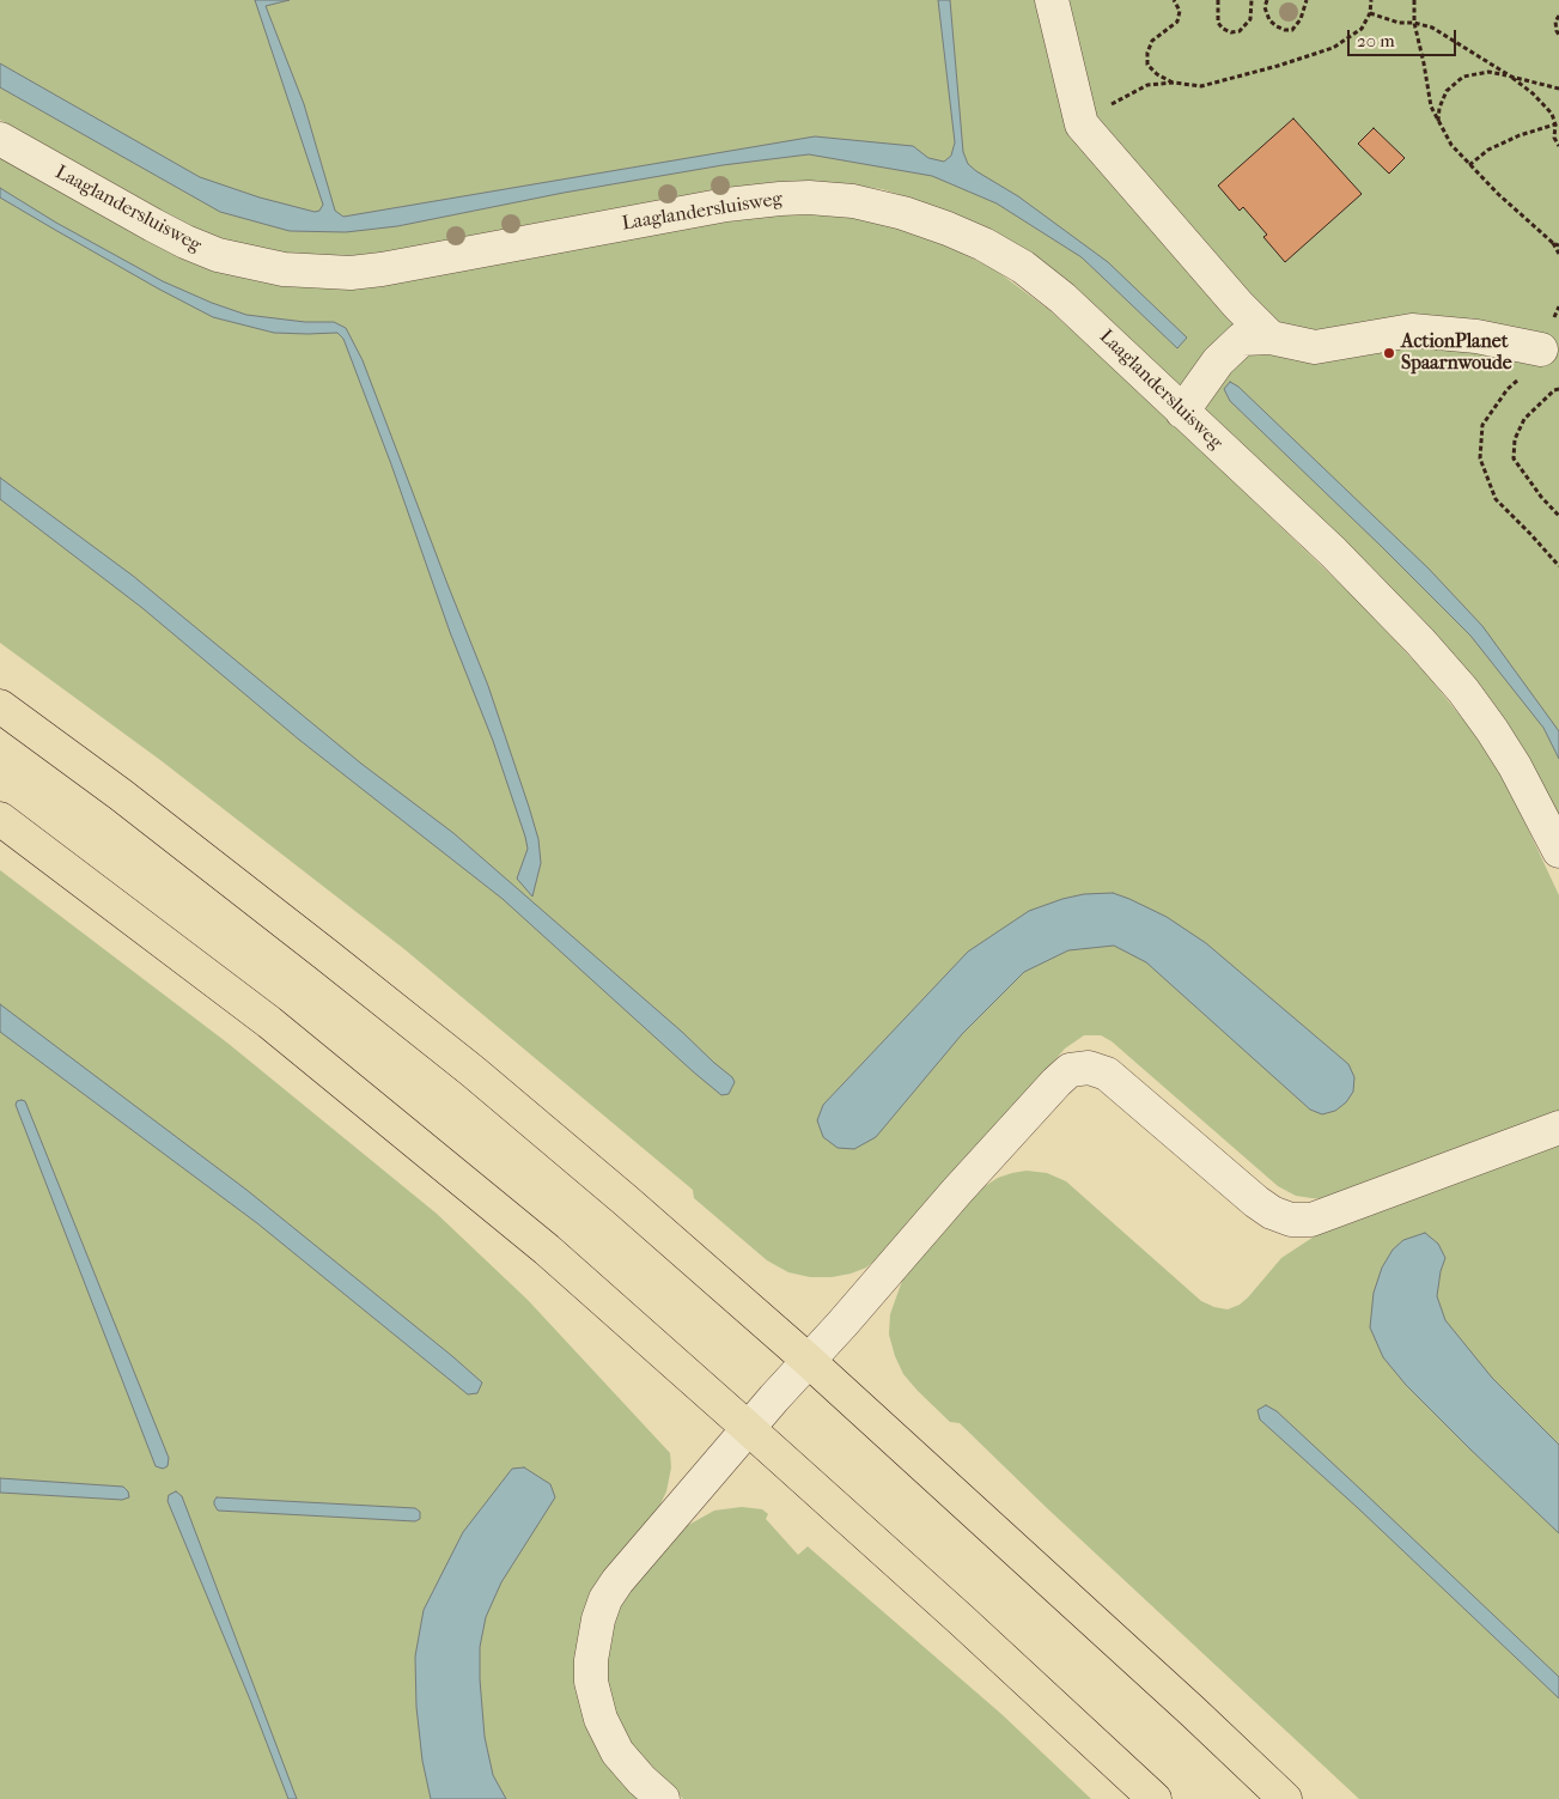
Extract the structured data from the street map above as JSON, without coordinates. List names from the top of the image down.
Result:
{
  "streets": {
    "street": ["Laaglandersluisweg"]
  },
  "places": ["ActionPlanet Spaarnwoude"],
  "scale_bar": "20 m"
}
